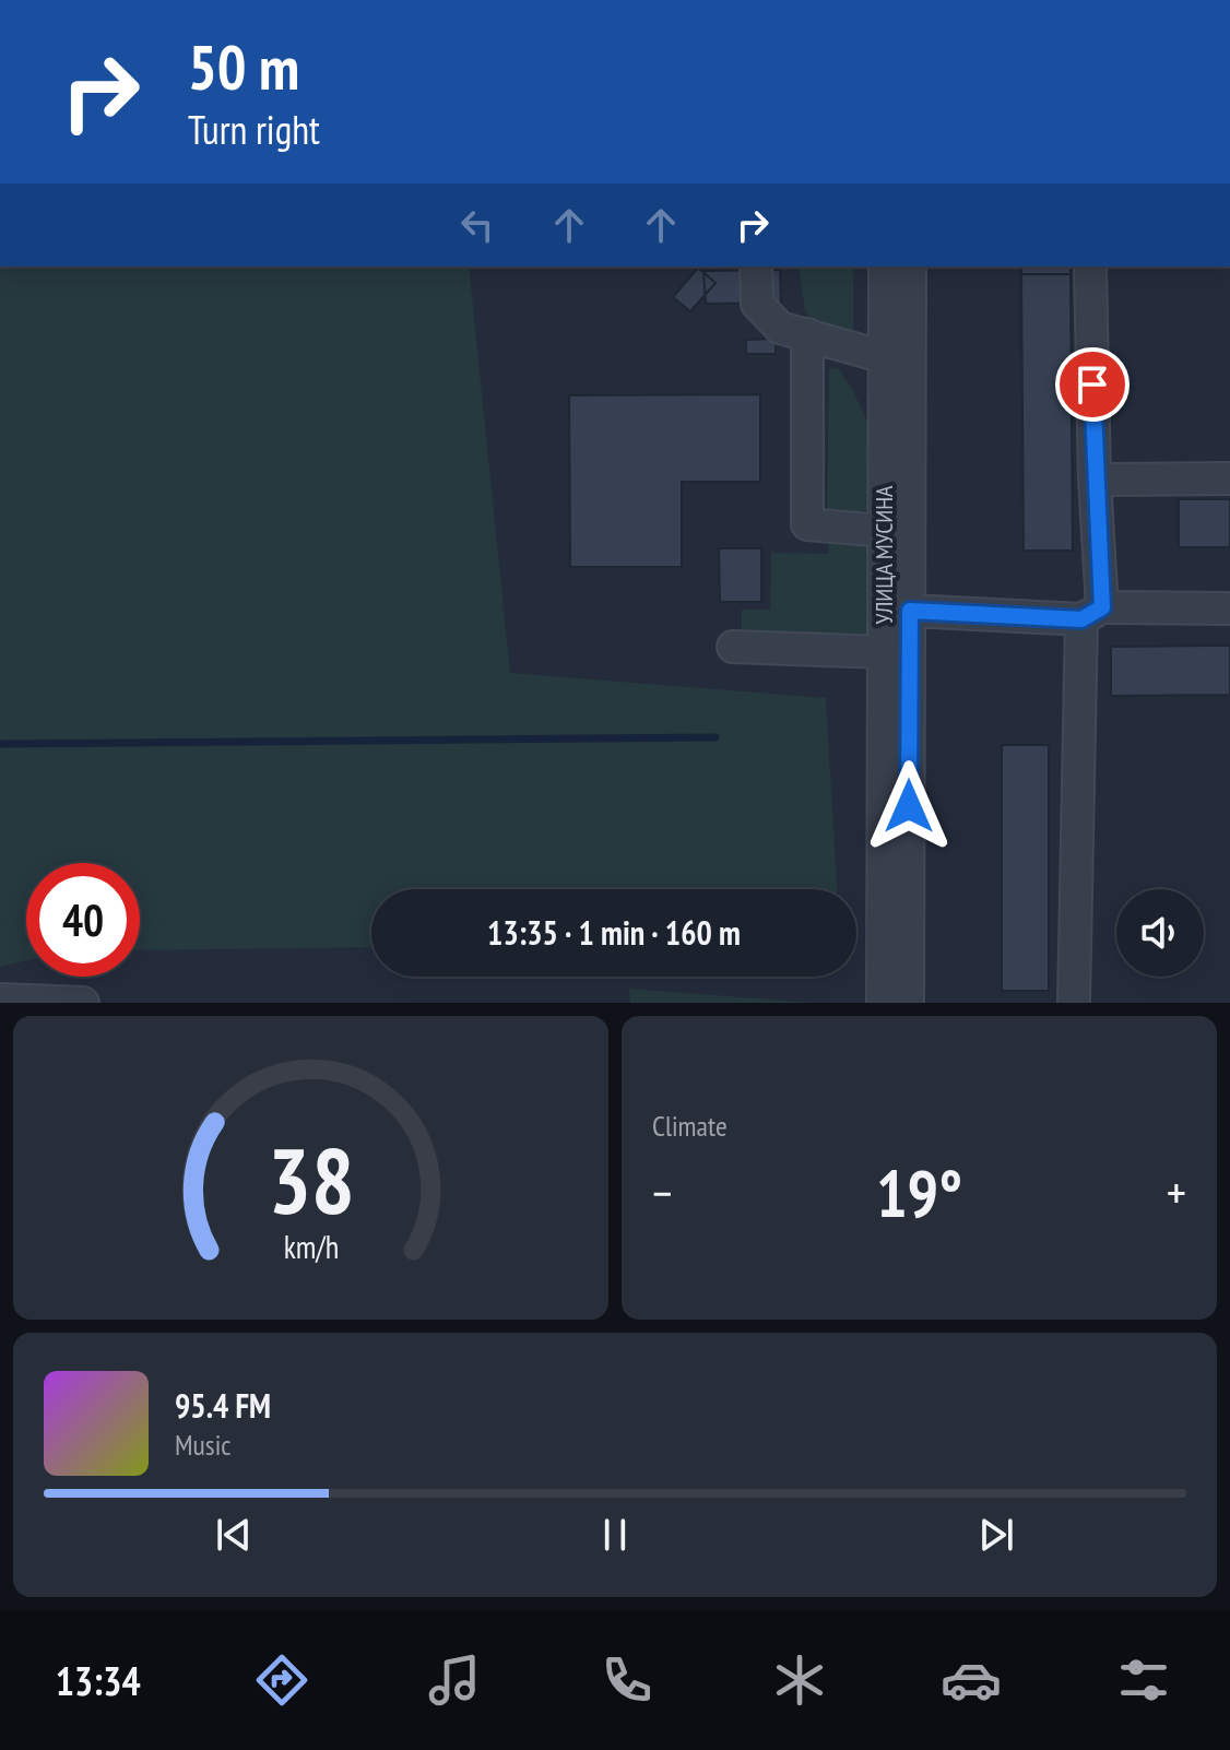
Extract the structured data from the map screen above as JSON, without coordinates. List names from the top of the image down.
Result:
{
  "streets": {
    "street": ["УЛИЦА МУСИНА"]
  },
  "page": {
    "turn": ["50 m", "Turn right"],
    "limit": "40",
    "trip": "13:35 · 1 min · 160 m",
    "tile": "Climate",
    "heat": ["−", "19°", "+"],
    "song": ["95.4 FM", "Music"],
    "tabs": "13:34",
    "gauge": ["38", "km/h"]
  }
}
